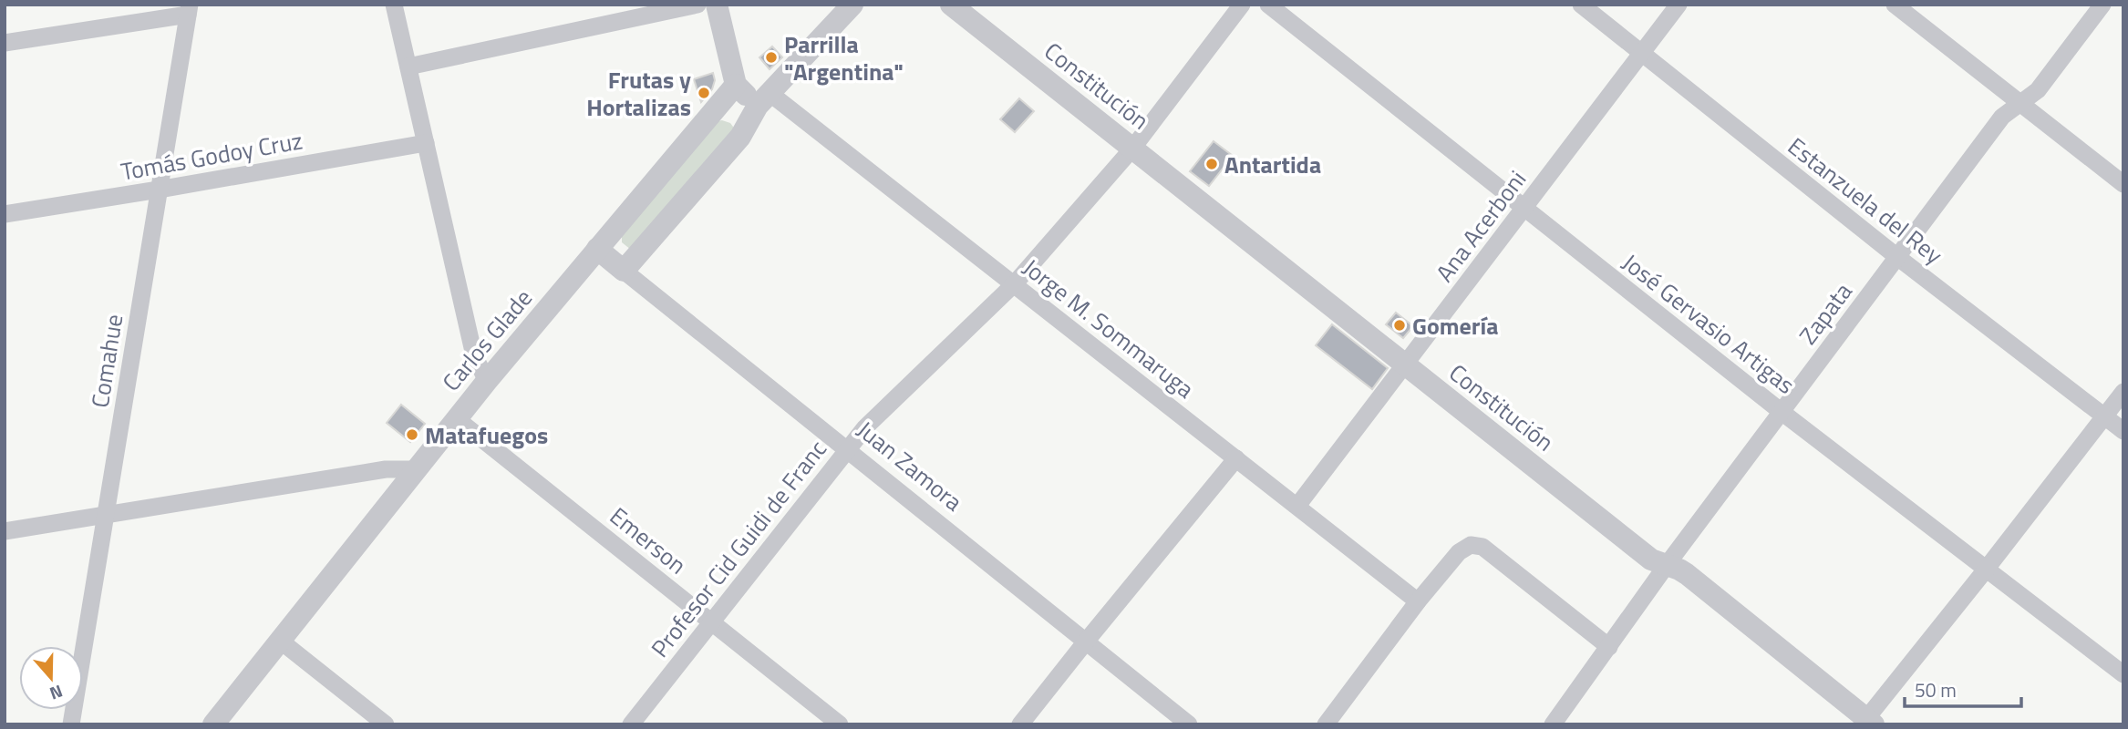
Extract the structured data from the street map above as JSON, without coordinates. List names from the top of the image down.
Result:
{
  "streets": {
    "street": [
      "Constitución",
      "Tomás Godoy Cruz",
      "Estanzuela del Rey",
      "Ana Acerboni",
      "Zapata",
      "José Gervasio Artigas",
      "Jorge M. Sommaruga",
      "Carlos Glade",
      "Comahue",
      "Juan Zamora",
      "Emerson",
      "Profesor Cid Guidi de Franc"
    ]
  },
  "crossings": [
    ["Constitución", "Ana Acerboni"],
    ["Constitución", "Zapata"],
    ["Constitución", "Profesor Cid Guidi de Franc"],
    ["Tomás Godoy Cruz", "Comahue"],
    ["Estanzuela del Rey", "Ana Acerboni"],
    ["Estanzuela del Rey", "Zapata"],
    ["Ana Acerboni", "José Gervasio Artigas"],
    ["Ana Acerboni", "Jorge M. Sommaruga"],
    ["Zapata", "José Gervasio Artigas"],
    ["Jorge M. Sommaruga", "Profesor Cid Guidi de Franc"],
    ["Carlos Glade", "Juan Zamora"],
    ["Carlos Glade", "Emerson"],
    ["Juan Zamora", "Profesor Cid Guidi de Franc"],
    ["Emerson", "Profesor Cid Guidi de Franc"]
  ],
  "places": [
    "Parrilla \"Argentina\"",
    "Frutas y Hortalizas",
    "Antartida",
    "Gomería",
    "Matafuegos"
  ],
  "scale_bar": "50 m",
  "north": "bottom"
}
